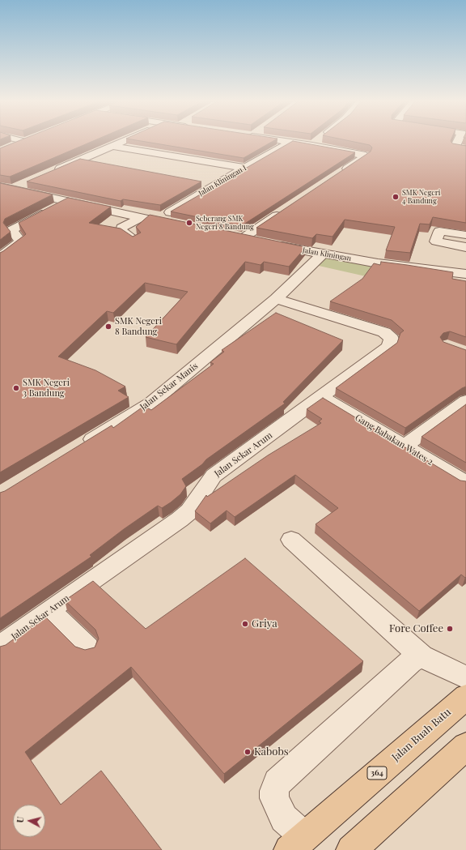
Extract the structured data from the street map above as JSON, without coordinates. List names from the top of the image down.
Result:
{
  "streets": {
    "main road": ["Jalan Buah Batu", "364"],
    "street": [
      "Jalan Kliningan I",
      "Jalan Kliningan",
      "Jalan Sekar Manis",
      "Gang Babakan Wates 2",
      "Jalan Sekar Arum"
    ]
  },
  "crossings": [
    ["Jalan Kliningan", "Jalan Sekar Manis"],
    ["Jalan Sekar Manis", "Jalan Sekar Arum"],
    ["Gang Babakan Wates 2", "Jalan Sekar Arum"]
  ],
  "places": [
    "SMK Negeri 4 Bandung",
    "Seberang SMK Negeri 8 Bandung",
    "SMK Negeri 8 Bandung",
    "SMK Negeri 3 Bandung",
    "Griya",
    "Fore Coffee",
    "Kabobs"
  ],
  "north": "left"
}
